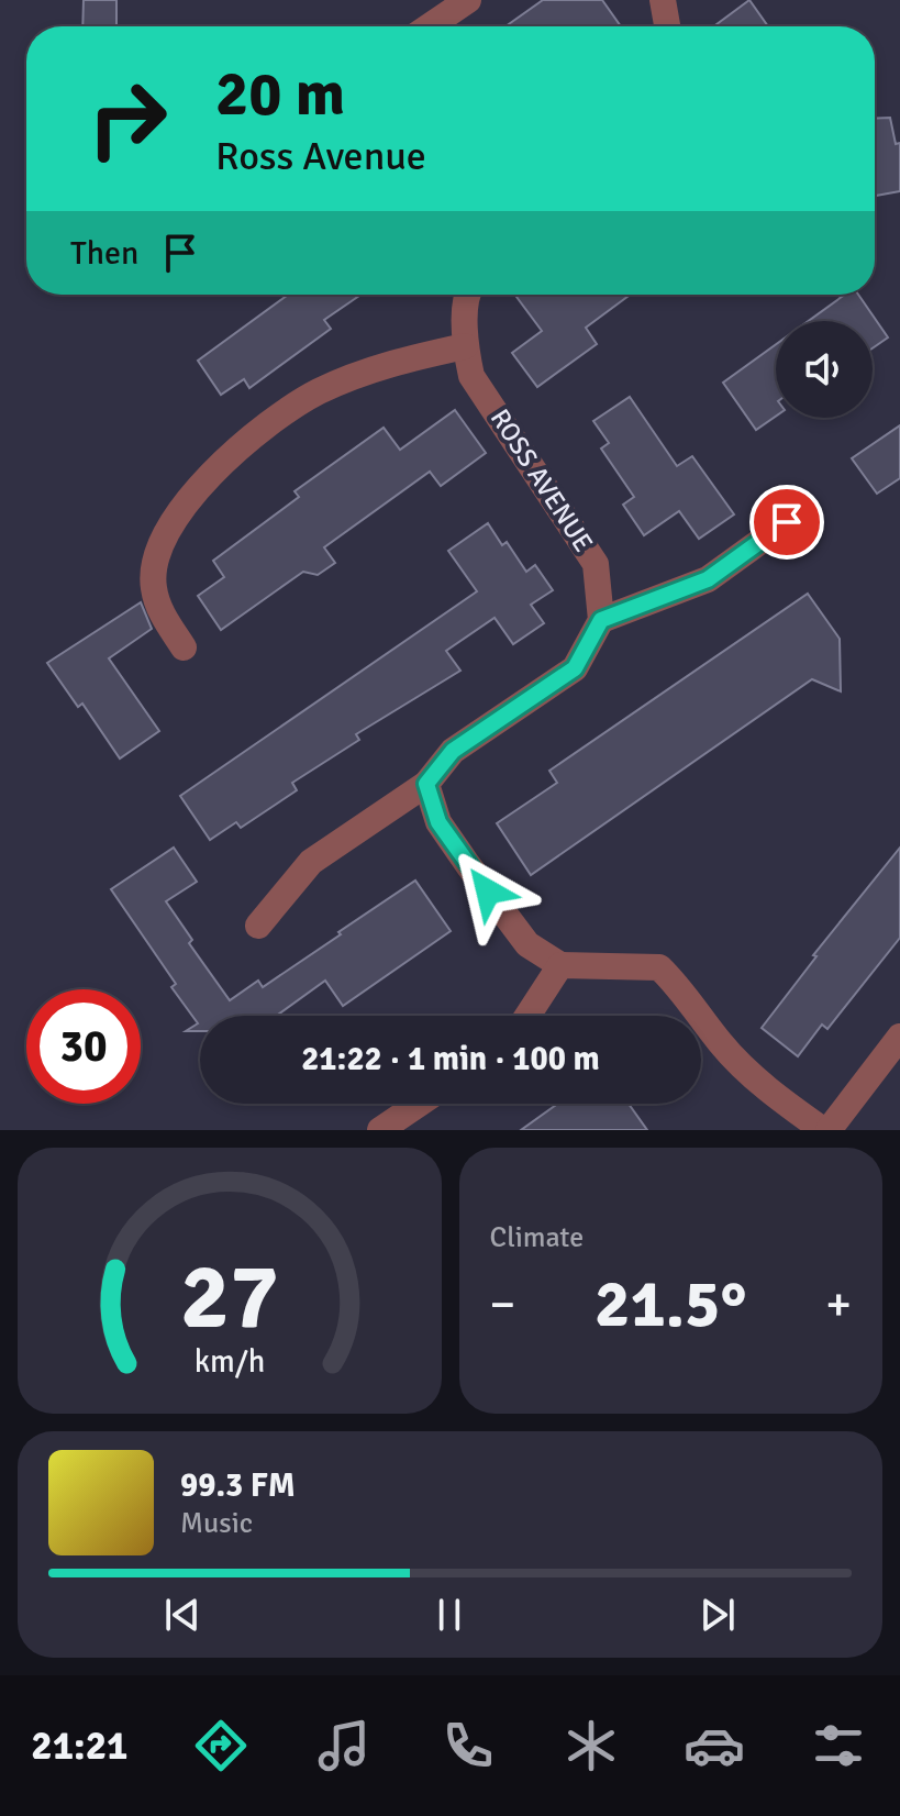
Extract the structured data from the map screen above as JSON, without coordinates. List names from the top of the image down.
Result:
{
  "streets": {
    "street": ["ROSS AVENUE"]
  },
  "page": {
    "turn": ["20 m", "Ross Avenue"],
    "then": "Then",
    "limit": "30",
    "trip": "21:22 · 1 min · 100 m",
    "tile": "Climate",
    "heat": ["−", "21.5°", "+"],
    "song": ["99.3 FM", "Music"],
    "tabs": "21:21",
    "gauge": ["27", "km/h"]
  }
}
